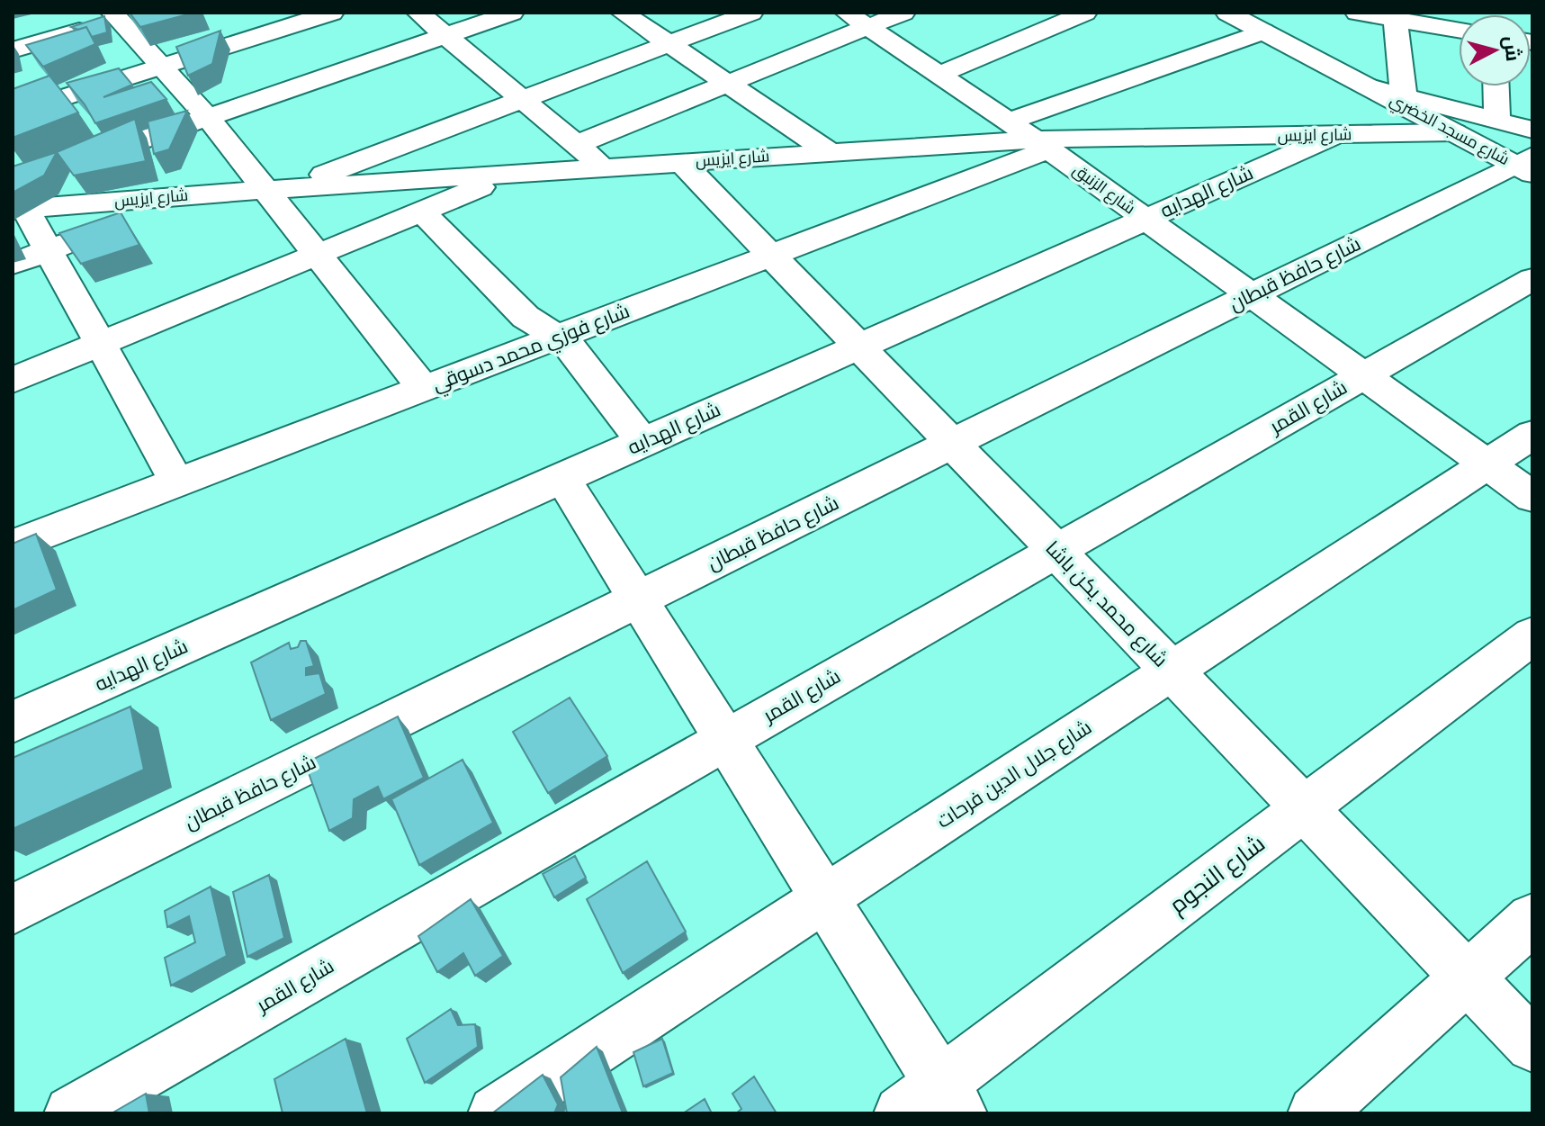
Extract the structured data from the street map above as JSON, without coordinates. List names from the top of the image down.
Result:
{
  "streets": {
    "street": [
      "شارع مسجد الخضري",
      "شارع ايزيس",
      "شارع الزنبق",
      "شارع الهدايه",
      "شارع حافظ قبطان",
      "شارع فوزي محمد دسوقي",
      "شارع القمر",
      "شارع محمد يكن باشا",
      "شارع جلال الدين فرحات",
      "شارع النجوم"
    ]
  },
  "crossings": [
    ["شارع مسجد الخضري", "شارع ايزيس"],
    ["شارع مسجد الخضري", "شارع حافظ قبطان"],
    ["شارع ايزيس", "شارع الزنبق"],
    ["شارع ايزيس", "شارع الهدايه"],
    ["شارع ايزيس", "شارع فوزي محمد دسوقي"],
    ["شارع ايزيس", "شارع محمد يكن باشا"],
    ["شارع الزنبق", "شارع الهدايه"],
    ["شارع الزنبق", "شارع حافظ قبطان"],
    ["شارع الزنبق", "شارع فوزي محمد دسوقي"],
    ["شارع الزنبق", "شارع القمر"],
    ["شارع الزنبق", "شارع جلال الدين فرحات"],
    ["شارع الهدايه", "شارع محمد يكن باشا"],
    ["شارع حافظ قبطان", "شارع محمد يكن باشا"],
    ["شارع فوزي محمد دسوقي", "شارع محمد يكن باشا"],
    ["شارع القمر", "شارع محمد يكن باشا"],
    ["شارع محمد يكن باشا", "شارع جلال الدين فرحات"],
    ["شارع محمد يكن باشا", "شارع النجوم"]
  ],
  "north": "right"
}
